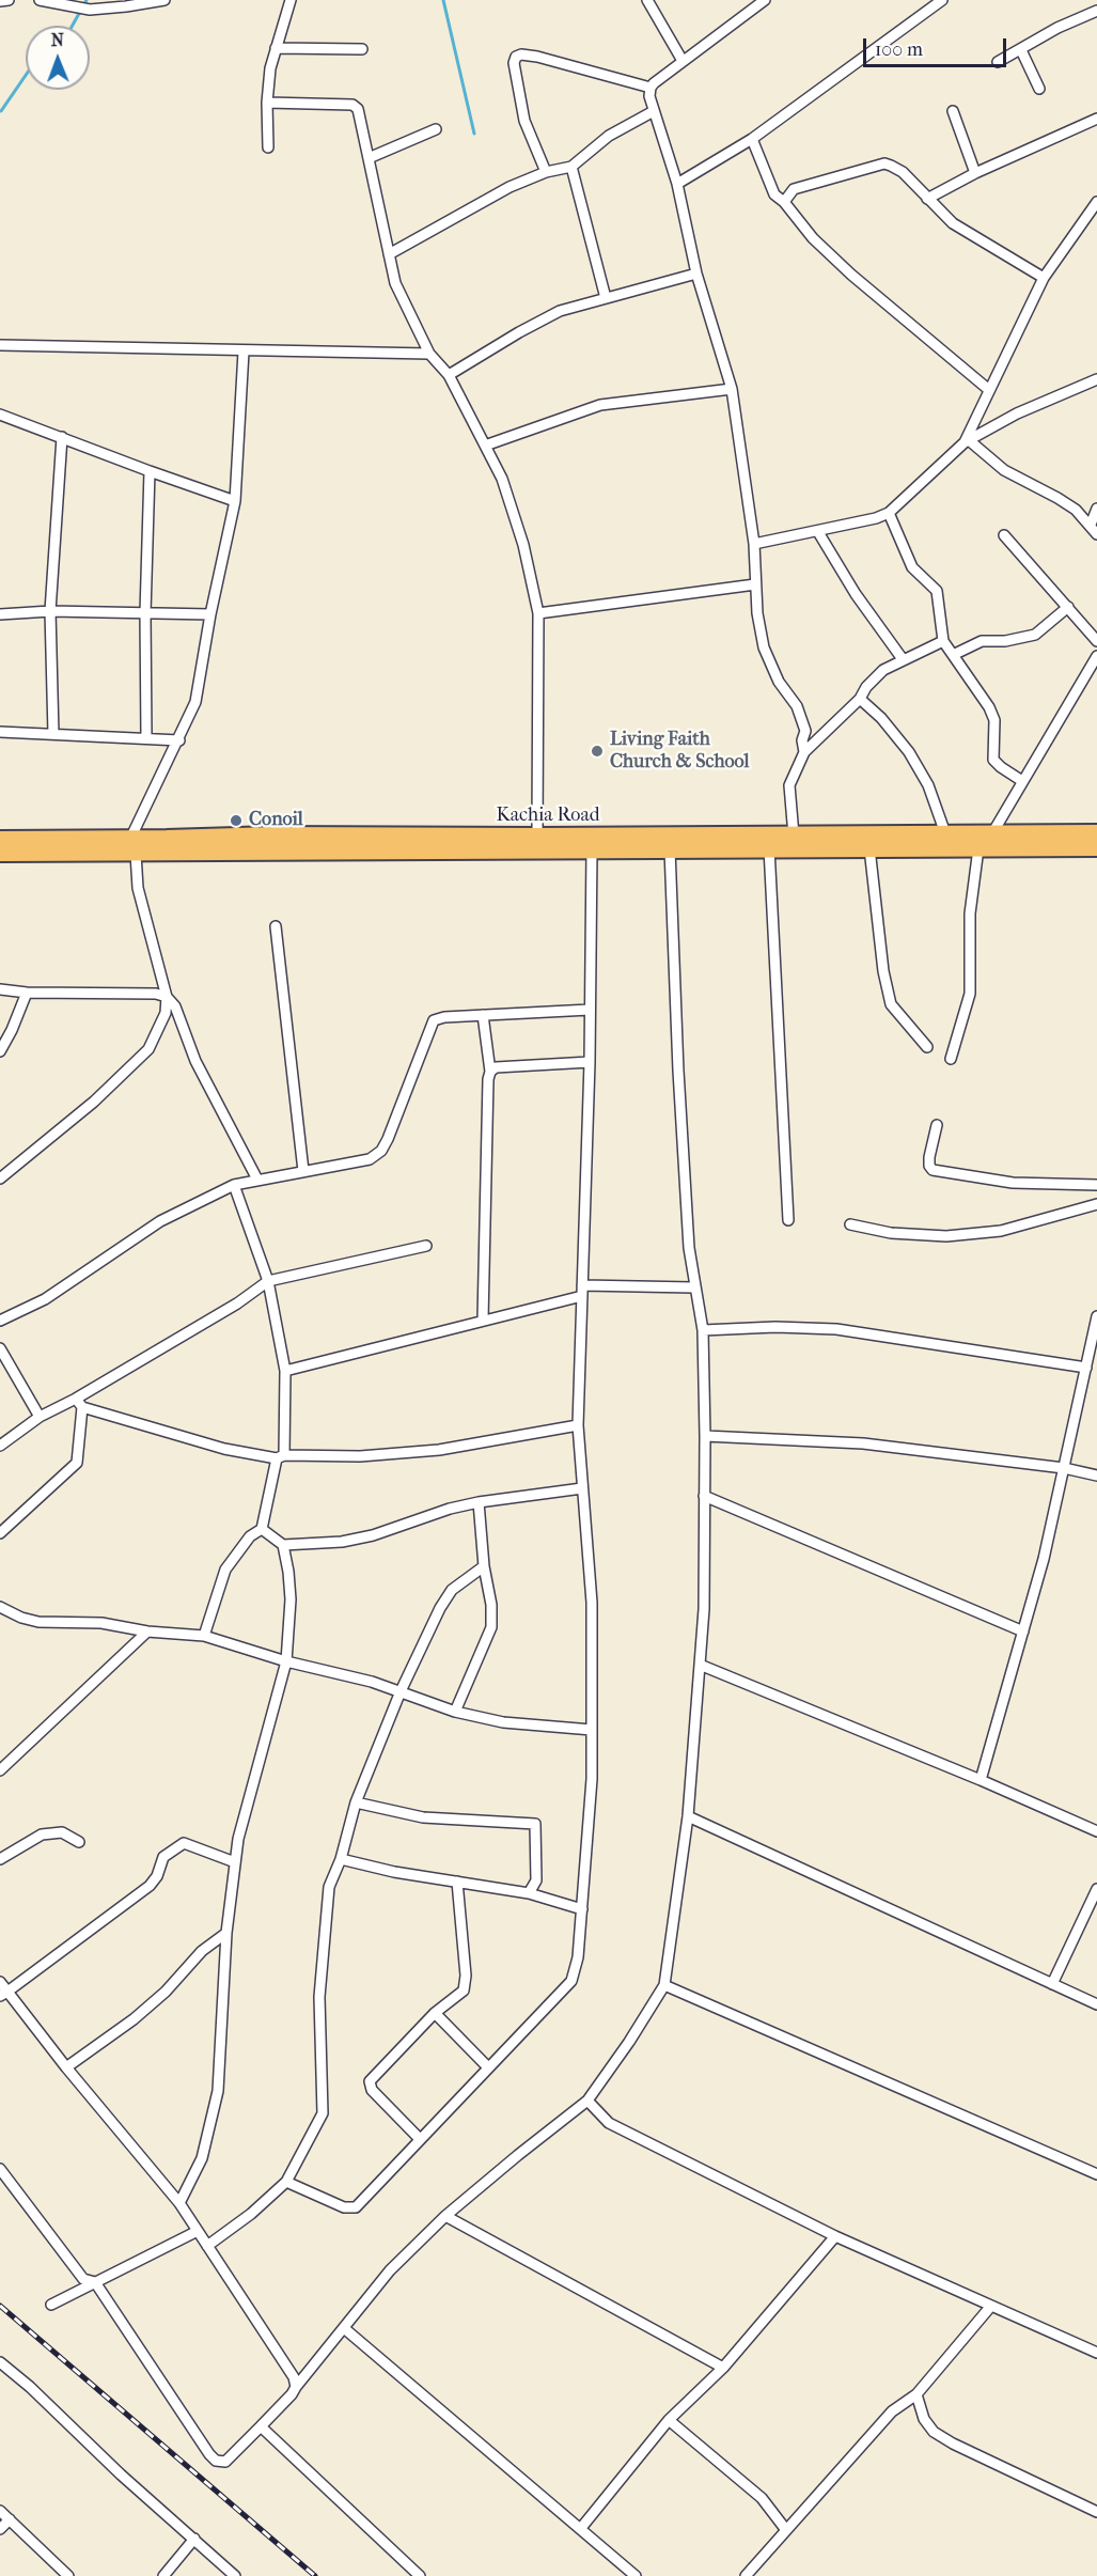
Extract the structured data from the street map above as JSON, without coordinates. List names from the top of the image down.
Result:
{
  "streets": {
    "highway": ["Kachia Road"]
  },
  "places": ["Living Faith Church & School", "Conoil"],
  "scale_bar": "100 m",
  "north": "top"
}
